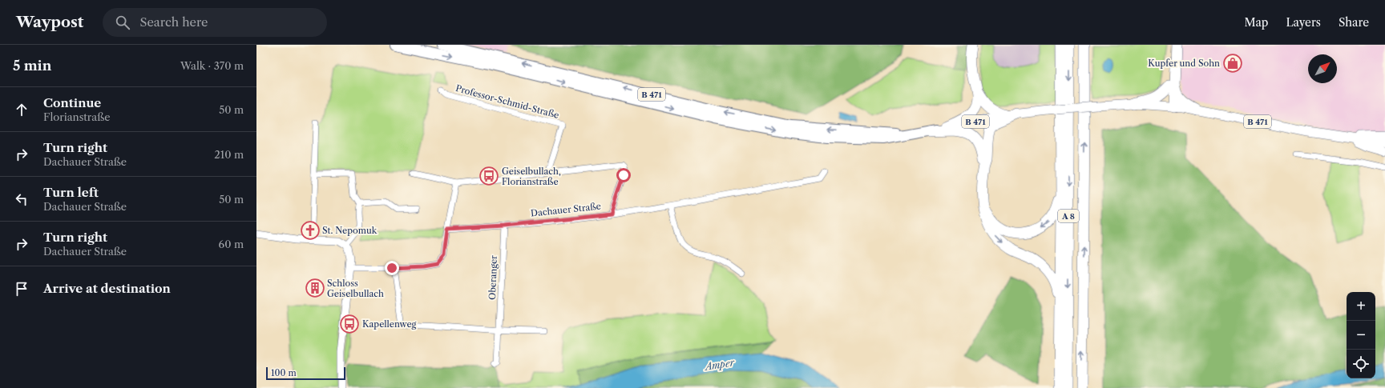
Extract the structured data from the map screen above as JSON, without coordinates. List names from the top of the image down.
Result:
{
  "streets": {
    "highway": ["B 471", "A 8"],
    "street": ["Professor-Schmid-Straße", "Dachauer Straße", "Oberanger"]
  },
  "crossings": [
    ["Dachauer Straße", "Oberanger"]
  ],
  "water": ["Amper"],
  "places": {
    "shop": ["Kupfer und Sohn"],
    "bus stop": ["Geiselbullach, Florianstraße", "Kapellenweg"],
    "church": ["St. Nepomuk"],
    "building": ["Schloss Geiselbullach"]
  },
  "scale_bar": "100 m",
  "north": "top right",
  "page": {
    "header": "Waypost",
    "search": "Search here",
    "nav": ["Map", "Layers", "Share"],
    "heading": ["5 min", "Walk · 370 m"],
    "list": [
      ["Continue", "Florianstraße", "50 m"],
      ["Turn right", "Dachauer Straße", "210 m"],
      ["Turn left", "Dachauer Straße", "50 m"],
      ["Turn right", "Dachauer Straße", "60 m"],
      "Arrive at destination"
    ],
    "map_buttons": ["+", "−"],
    "scale": "100 m"
  }
}
